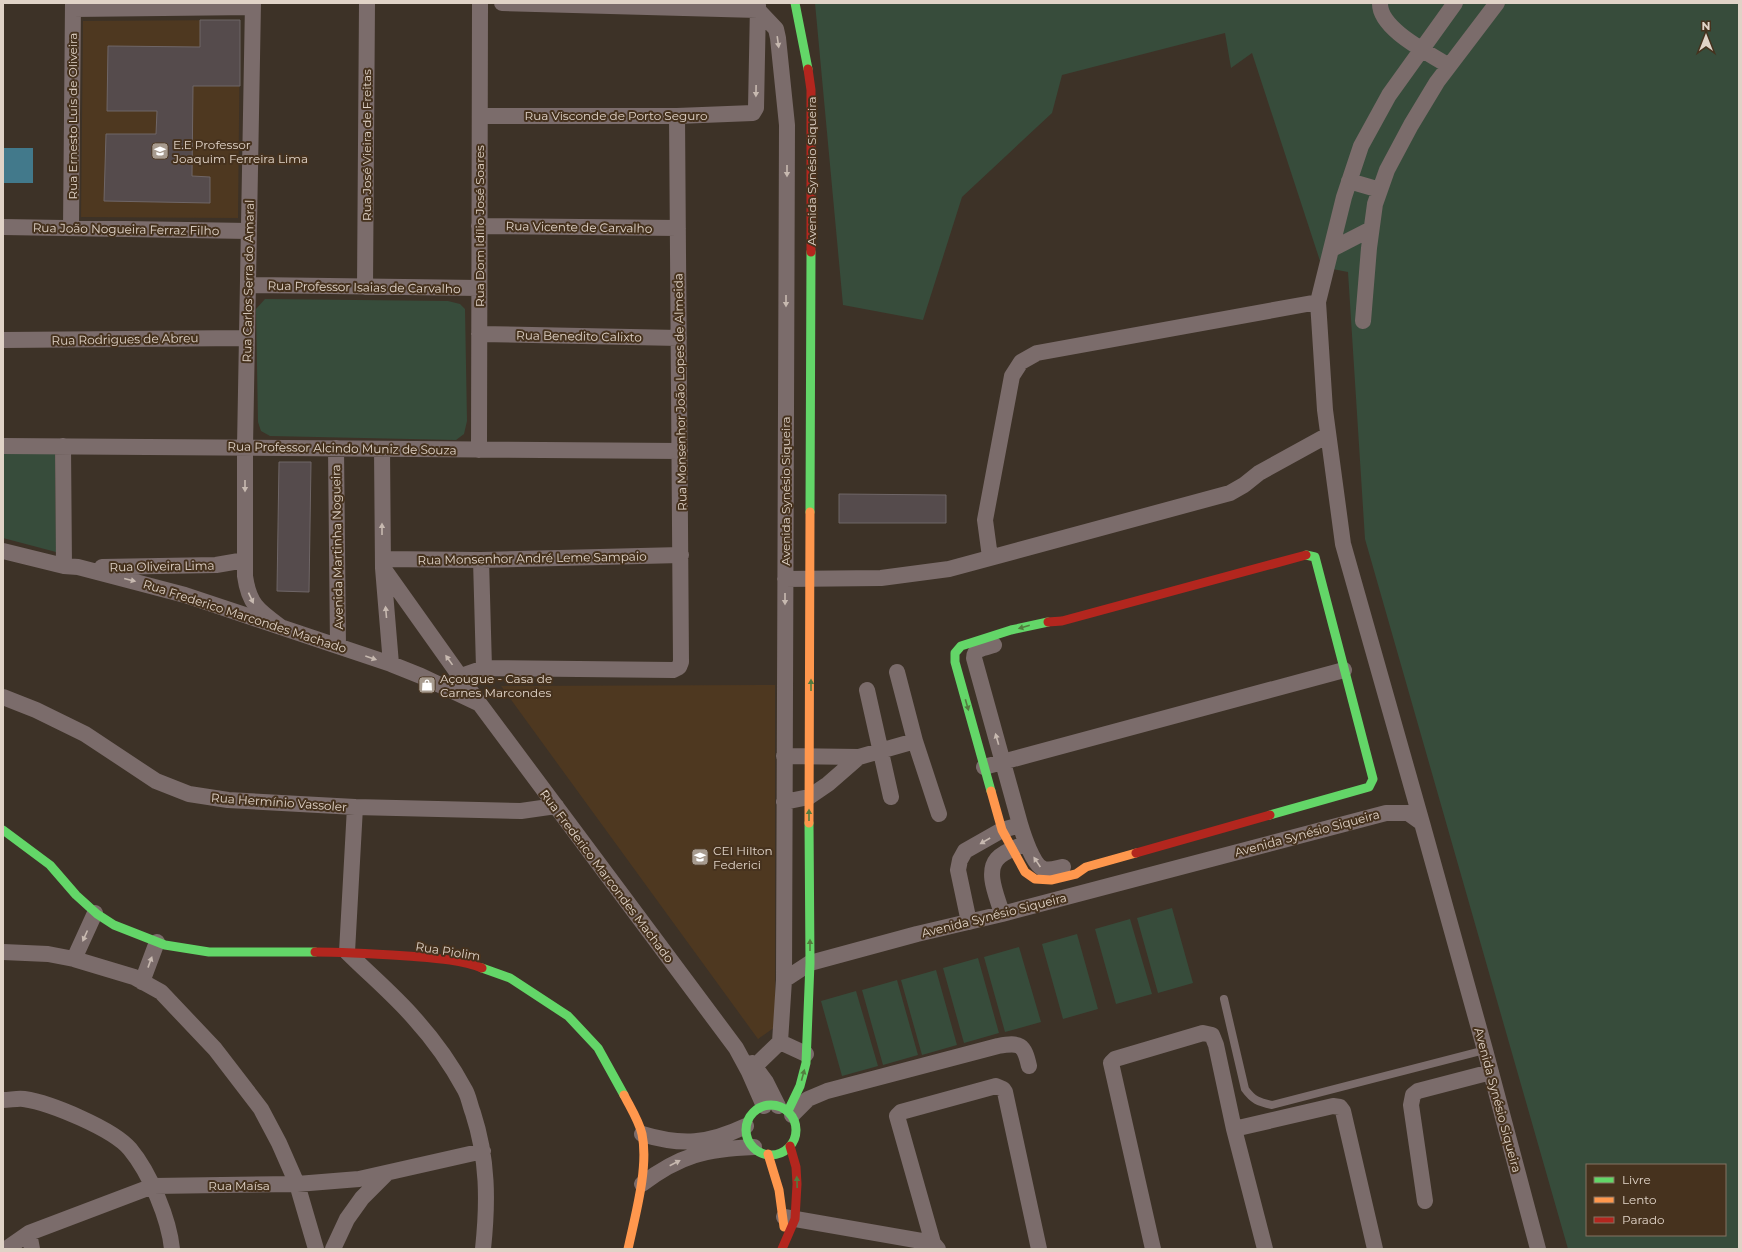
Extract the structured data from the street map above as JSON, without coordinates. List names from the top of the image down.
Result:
{
  "streets": {
    "street": [
      "Rua Visconde de Porto Seguro",
      "Rua Ernesto Luís de Oliveira",
      "Rua José Vieira de Freitas",
      "Avenida Synésio Siqueira",
      "Rua Dom Idílio José Soares",
      "Rua Vicente de Carvalho",
      "Rua João Nogueira Ferraz Filho",
      "Rua Carlos Serra do Amaral",
      "Rua Professor Isaias de Carvalho",
      "Rua Benedito Calixto",
      "Rua Rodrigues de Abreu",
      "Rua Monsenhor João Lopes de Almeida",
      "Rua Professor Alcindo Muniz de Souza",
      "Avenida Martinha Nogueira",
      "Rua Monsenhor André Leme Sampaio",
      "Rua Oliveira Lima",
      "Rua Frederico Marcondes Machado",
      "Rua Hermínio Vassoler",
      "Rua Piolim",
      "Rua Maísa"
    ]
  },
  "crossings": [
    ["Rua Visconde de Porto Seguro", "Avenida Synésio Siqueira"],
    ["Rua Visconde de Porto Seguro", "Rua Dom Idílio José Soares"],
    ["Rua Visconde de Porto Seguro", "Rua Monsenhor João Lopes de Almeida"],
    ["Rua Ernesto Luís de Oliveira", "Rua João Nogueira Ferraz Filho"],
    ["Rua José Vieira de Freitas", "Rua Professor Isaias de Carvalho"],
    ["Avenida Synésio Siqueira", "Rua Frederico Marcondes Machado"],
    ["Rua Dom Idílio José Soares", "Rua Vicente de Carvalho"],
    ["Rua Dom Idílio José Soares", "Rua Professor Isaias de Carvalho"],
    ["Rua Dom Idílio José Soares", "Rua Benedito Calixto"],
    ["Rua Dom Idílio José Soares", "Rua Professor Alcindo Muniz de Souza"],
    ["Rua Vicente de Carvalho", "Rua Monsenhor João Lopes de Almeida"],
    ["Rua João Nogueira Ferraz Filho", "Rua Carlos Serra do Amaral"],
    ["Rua Carlos Serra do Amaral", "Rua Professor Isaias de Carvalho"],
    ["Rua Carlos Serra do Amaral", "Rua Rodrigues de Abreu"],
    ["Rua Carlos Serra do Amaral", "Rua Professor Alcindo Muniz de Souza"],
    ["Rua Carlos Serra do Amaral", "Rua Oliveira Lima"],
    ["Rua Carlos Serra do Amaral", "Rua Frederico Marcondes Machado"],
    ["Rua Benedito Calixto", "Rua Monsenhor João Lopes de Almeida"],
    ["Rua Monsenhor João Lopes de Almeida", "Rua Professor Alcindo Muniz de Souza"],
    ["Rua Monsenhor João Lopes de Almeida", "Rua Monsenhor André Leme Sampaio"],
    ["Rua Professor Alcindo Muniz de Souza", "Avenida Martinha Nogueira"],
    ["Avenida Martinha Nogueira", "Rua Frederico Marcondes Machado"],
    ["Rua Monsenhor André Leme Sampaio", "Rua Frederico Marcondes Machado"],
    ["Rua Oliveira Lima", "Rua Frederico Marcondes Machado"],
    ["Rua Frederico Marcondes Machado", "Rua Hermínio Vassoler"]
  ],
  "places": {
    "school or university": ["E.E Professor Joaquim Ferreira Lima", "CEI Hilton Federici"],
    "shop": ["Açougue - Casa de Carnes Marcondes"]
  },
  "legend": ["Livre", "Lento", "Parado"],
  "north": "top"
}
